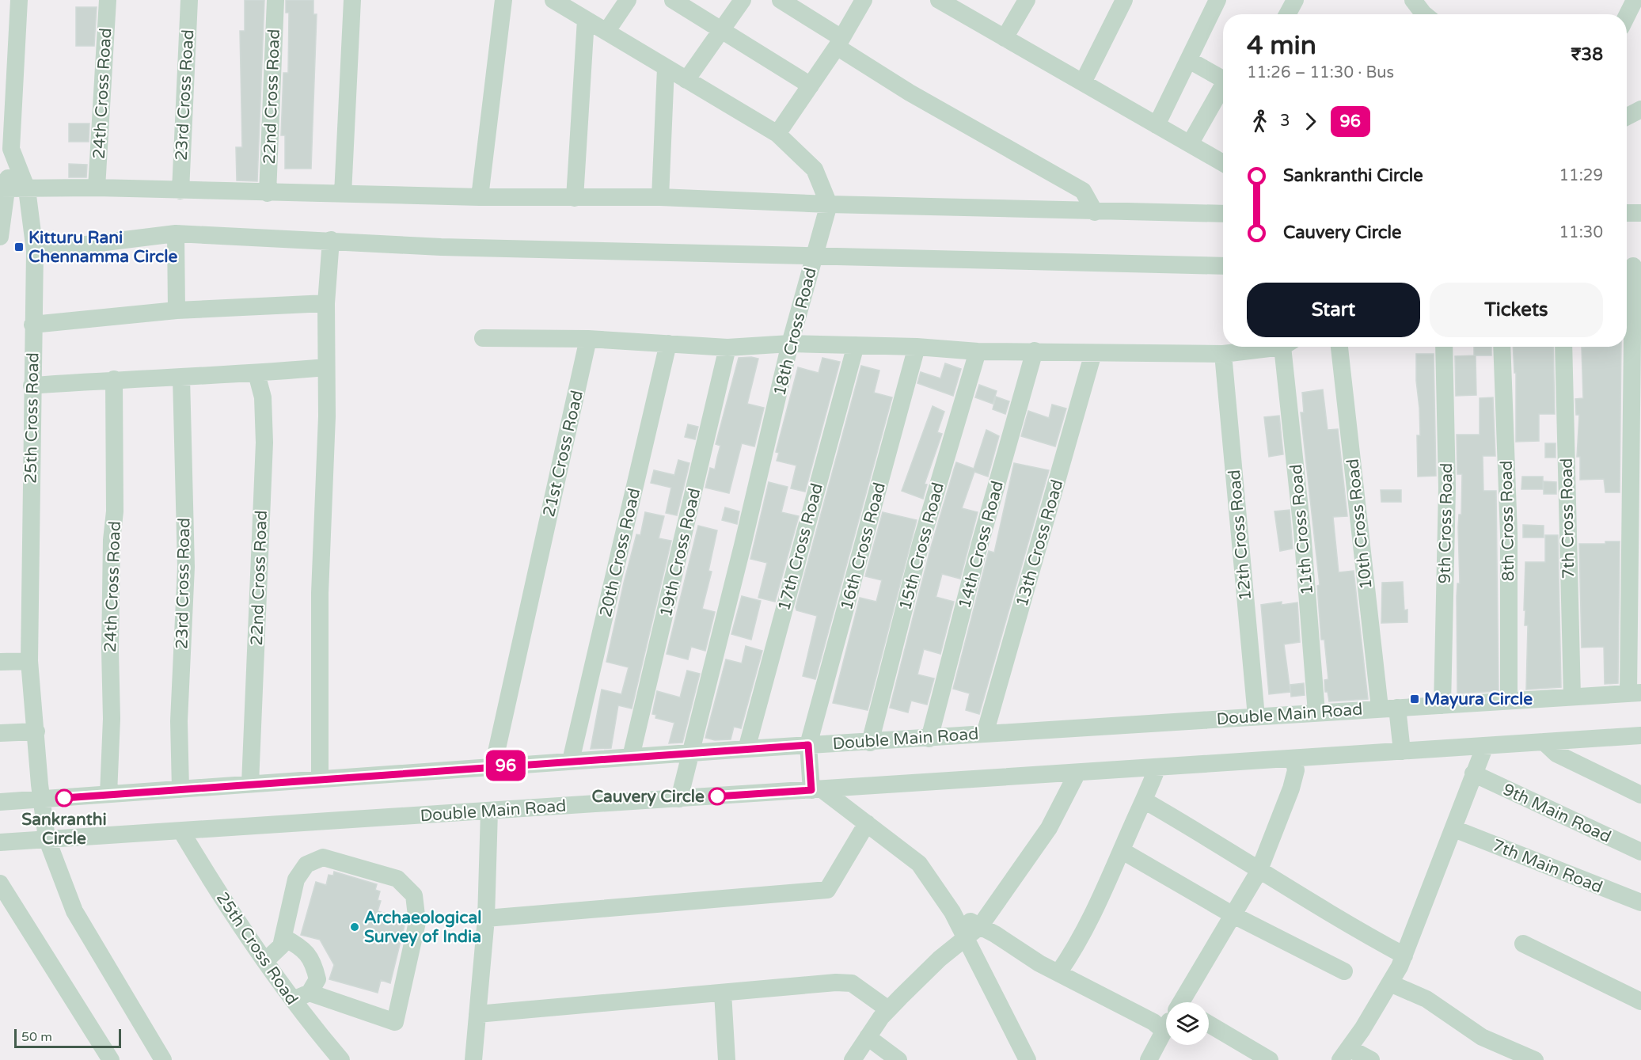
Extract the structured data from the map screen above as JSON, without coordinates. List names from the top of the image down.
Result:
{
  "streets": {
    "street": [
      "24th Cross Road",
      "23rd Cross Road",
      "22nd Cross Road",
      "18th Cross Road",
      "25th Cross Road",
      "21st Cross Road",
      "7th Cross Road",
      "8th Cross Road",
      "9th Cross Road",
      "10th Cross Road",
      "11th Cross Road",
      "12th Cross Road",
      "13th Cross Road",
      "14th Cross Road",
      "16th Cross Road",
      "15th Cross Road",
      "17th Cross Road",
      "20th Cross Road",
      "19th Cross Road",
      "Double Main Road",
      "9th Main Road",
      "7th Main Road"
    ]
  },
  "crossings": [
    ["24th Cross Road", "Double Main Road"],
    ["23rd Cross Road", "Double Main Road"],
    ["22nd Cross Road", "Double Main Road"],
    ["18th Cross Road", "Double Main Road"],
    ["25th Cross Road", "Double Main Road"],
    ["21st Cross Road", "Double Main Road"],
    ["7th Cross Road", "Double Main Road"],
    ["8th Cross Road", "Double Main Road"],
    ["9th Cross Road", "Double Main Road"],
    ["10th Cross Road", "Double Main Road"],
    ["11th Cross Road", "Double Main Road"],
    ["12th Cross Road", "Double Main Road"],
    ["13th Cross Road", "Double Main Road"],
    ["14th Cross Road", "Double Main Road"],
    ["16th Cross Road", "Double Main Road"],
    ["15th Cross Road", "Double Main Road"],
    ["17th Cross Road", "Double Main Road"],
    ["20th Cross Road", "Double Main Road"],
    ["19th Cross Road", "Double Main Road"]
  ],
  "places": {
    "transit": ["Kitturu Rani Chennamma Circle", "Mayura Circle"],
    "other": ["Cauvery Circle", "Sankranthi Circle", "Archaeological Survey of India"]
  },
  "lines": ["bus line 96"],
  "scale_bar": "50 m",
  "page": {
    "on_map": "96",
    "heading": ["4 min", "11:26 – 11:30 · Bus", "₹38"],
    "legs": ["3", "96"],
    "list": [
      {
        "name": "Sankranthi Circle",
        "value": "11:29"
      },
      {
        "name": "Cauvery Circle",
        "value": "11:30"
      }
    ],
    "buttons": ["Start", "Tickets"],
    "scale": "50 m"
  }
}
